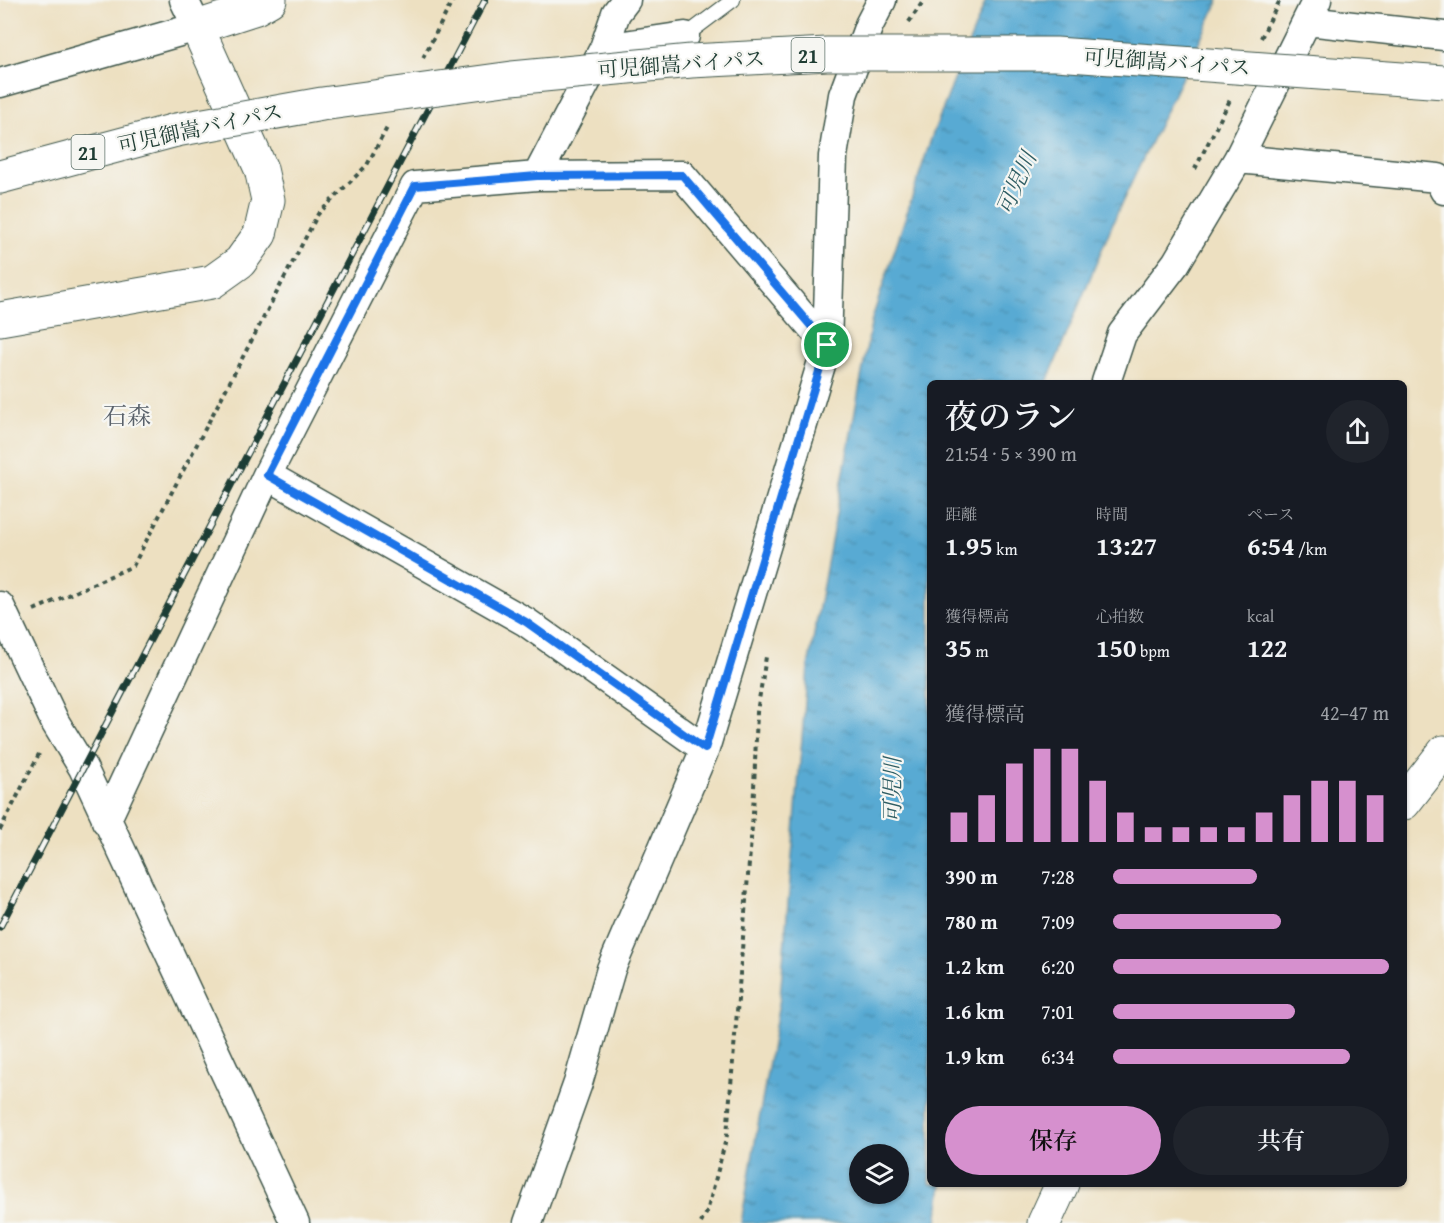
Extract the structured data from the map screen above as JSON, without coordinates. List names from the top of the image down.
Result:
{
  "streets": {
    "main road": ["21", "可児御嵩バイパス"]
  },
  "districts": ["石森"],
  "water": ["可児川"],
  "page": {
    "heading": ["夜のラン", "21:54 · 5 × 390 m"],
    "stats": [
      ["距離", "1.95 km"],
      ["時間", "13:27"],
      ["ペース", "6:54 /km"],
      ["獲得標高", "35 m"],
      ["心拍数", "150 bpm"],
      ["kcal", "122"]
    ],
    "chart": ["獲得標高", "42–47 m"],
    "list": [
      {
        "name": "390 m",
        "note": "7:28"
      },
      {
        "name": "780 m",
        "note": "7:09"
      },
      {
        "name": "1.2 km",
        "note": "6:20"
      },
      {
        "name": "1.6 km",
        "note": "7:01"
      },
      {
        "name": "1.9 km",
        "note": "6:34"
      }
    ],
    "buttons": ["保存", "共有"]
  }
}
